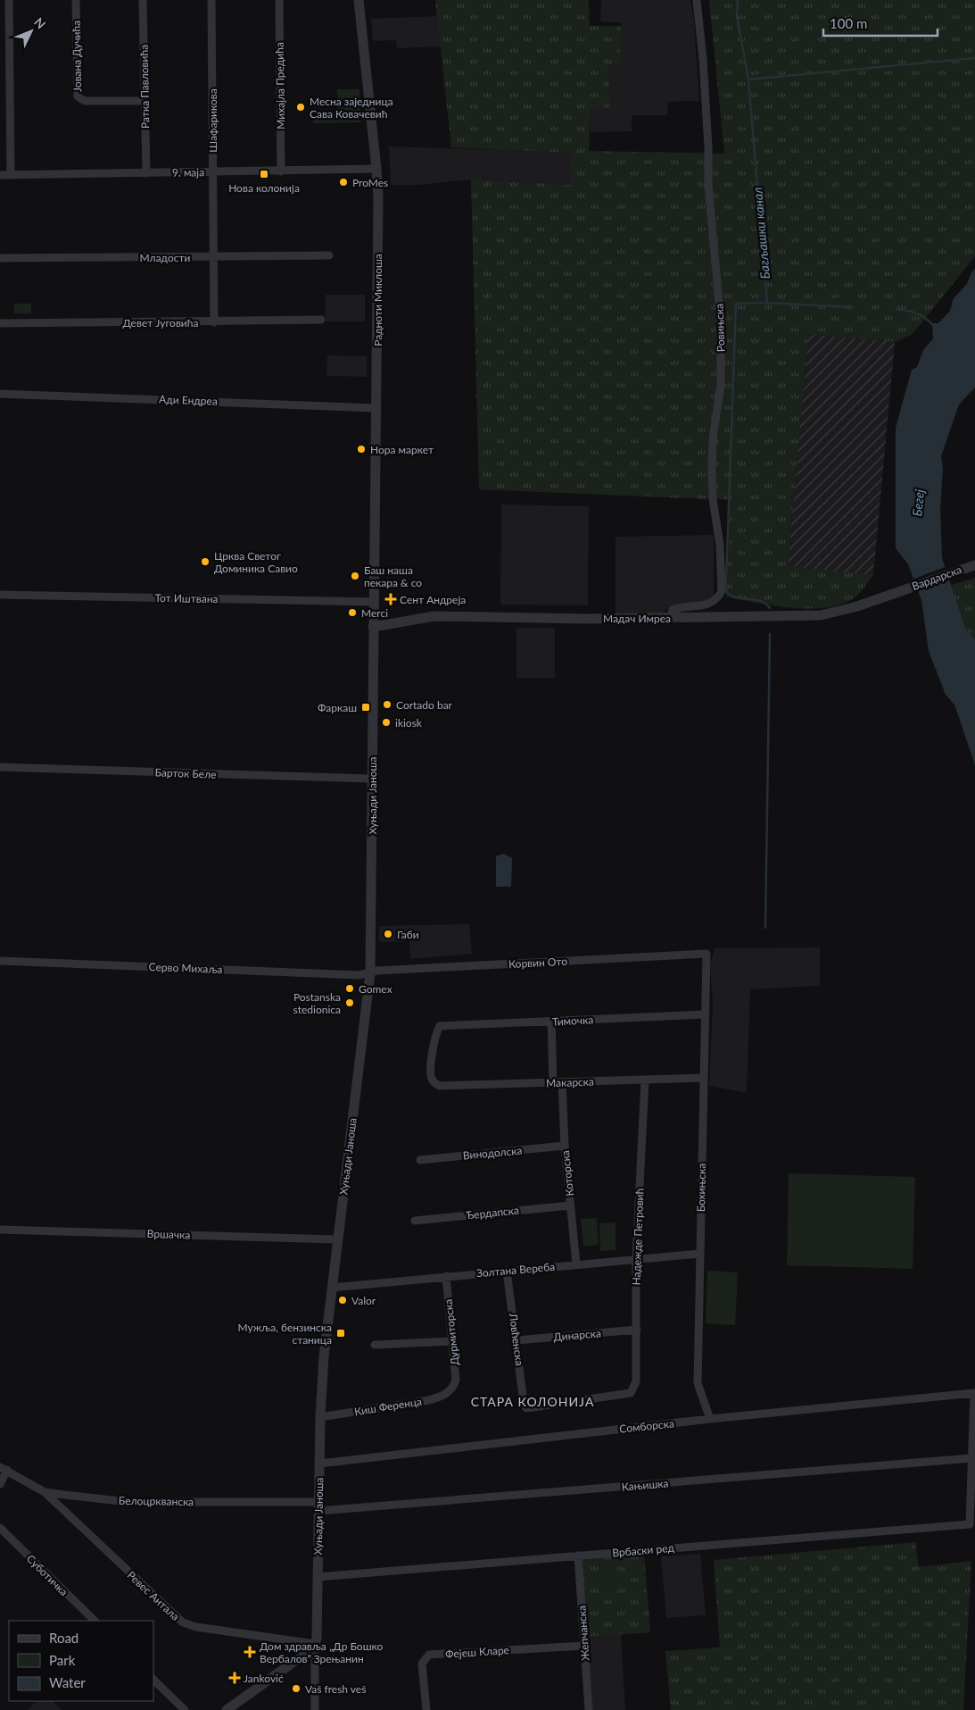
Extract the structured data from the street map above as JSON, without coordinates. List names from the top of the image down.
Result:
{
  "streets": {
    "street": [
      "Јована Дучића",
      "Михајла Предића",
      "Ратка Павловића",
      "Шафарикова",
      "9. маја",
      "Младости",
      "Радноти Миклоша",
      "Девет Југовића",
      "Ровињска",
      "Ади Ендреа",
      "Вардарска",
      "Тот Иштвана",
      "Мадач Имреа",
      "Барток Беле",
      "Хуњади Јаноша",
      "Корвин Ото",
      "Серво Михаља",
      "Тимочка",
      "Макарска",
      "Винодолска",
      "Которска",
      "Бохињска",
      "Ђердапска",
      "Вршачка",
      "Надежде Петровић",
      "Золтана Вереба",
      "Дурмиторска",
      "Динарска",
      "Ловћенска",
      "Киш Ференца",
      "Сомборска",
      "Кањишка",
      "Белоцркванска",
      "Врбаски ред",
      "Суботичка",
      "Ревес Антала",
      "Жепчанска",
      "Фејеш Кларе"
    ]
  },
  "crossings": [
    ["Јована Дучића", "Ратка Павловића"],
    ["Михајла Предића", "9. маја"],
    ["Ратка Павловића", "9. маја"],
    ["Шафарикова", "9. маја"],
    ["Шафарикова", "Младости"],
    ["Шафарикова", "Девет Југовића"],
    ["9. маја", "Радноти Миклоша"],
    ["Радноти Миклоша", "Ади Ендреа"],
    ["Радноти Миклоша", "Тот Иштвана"],
    ["Радноти Миклоша", "Хуњади Јаноша"],
    ["Ровињска", "Мадач Имреа"],
    ["Вардарска", "Мадач Имреа"],
    ["Тот Иштвана", "Хуњади Јаноша"],
    ["Мадач Имреа", "Хуњади Јаноша"],
    ["Барток Беле", "Хуњади Јаноша"],
    ["Хуњади Јаноша", "Корвин Ото"],
    ["Хуњади Јаноша", "Серво Михаља"],
    ["Хуњади Јаноша", "Вршачка"],
    ["Хуњади Јаноша", "Золтана Вереба"],
    ["Хуњади Јаноша", "Киш Ференца"],
    ["Хуњади Јаноша", "Сомборска"],
    ["Хуњади Јаноша", "Кањишка"],
    ["Хуњади Јаноша", "Белоцркванска"],
    ["Хуњади Јаноша", "Врбаски ред"],
    ["Хуњади Јаноша", "Ревес Антала"],
    ["Корвин Ото", "Серво Михаља"],
    ["Корвин Ото", "Бохињска"],
    ["Тимочка", "Макарска"],
    ["Тимочка", "Бохињска"],
    ["Макарска", "Которска"],
    ["Макарска", "Бохињска"],
    ["Макарска", "Надежде Петровић"],
    ["Винодолска", "Которска"],
    ["Которска", "Ђердапска"],
    ["Которска", "Золтана Вереба"],
    ["Бохињска", "Золтана Вереба"],
    ["Бохињска", "Сомборска"],
    ["Надежде Петровић", "Золтана Вереба"],
    ["Надежде Петровић", "Динарска"],
    ["Надежде Петровић", "Ловћенска"],
    ["Золтана Вереба", "Дурмиторска"],
    ["Золтана Вереба", "Ловћенска"],
    ["Дурмиторска", "Киш Ференца"],
    ["Динарска", "Ловћенска"],
    ["Кањишка", "Белоцркванска"],
    ["Кањишка", "Врбаски ред"],
    ["Белоцркванска", "Ревес Антала"],
    ["Врбаски ред", "Жепчанска"],
    ["Жепчанска", "Фејеш Кларе"]
  ],
  "districts": ["СТАРА КОЛОНИЈА"],
  "water": ["Багљашки канал", "Бегеј"],
  "places": {
    "other": [
      "Месна заједница Сава Ковачевић",
      "ProMes",
      "Нора маркет",
      "Црква Светог Доминика Савио",
      "Баш наша пекара & co",
      "Merci",
      "Cortado bar",
      "ikiosk",
      "Габи",
      "Gomex",
      "Postanska stedionica",
      "Valor",
      "Vaš fresh veš"
    ],
    "transit": ["Нова колонија", "Фаркаш", "Мужља, бензинска станица"],
    "health": ["Сент Андреја", "Дом здравља „Др Бошко Вербалов” Зрењанин", "Janković"]
  },
  "legend": ["Road", "Park", "Water"],
  "scale_bar": "100 m",
  "north": "top right"
}
